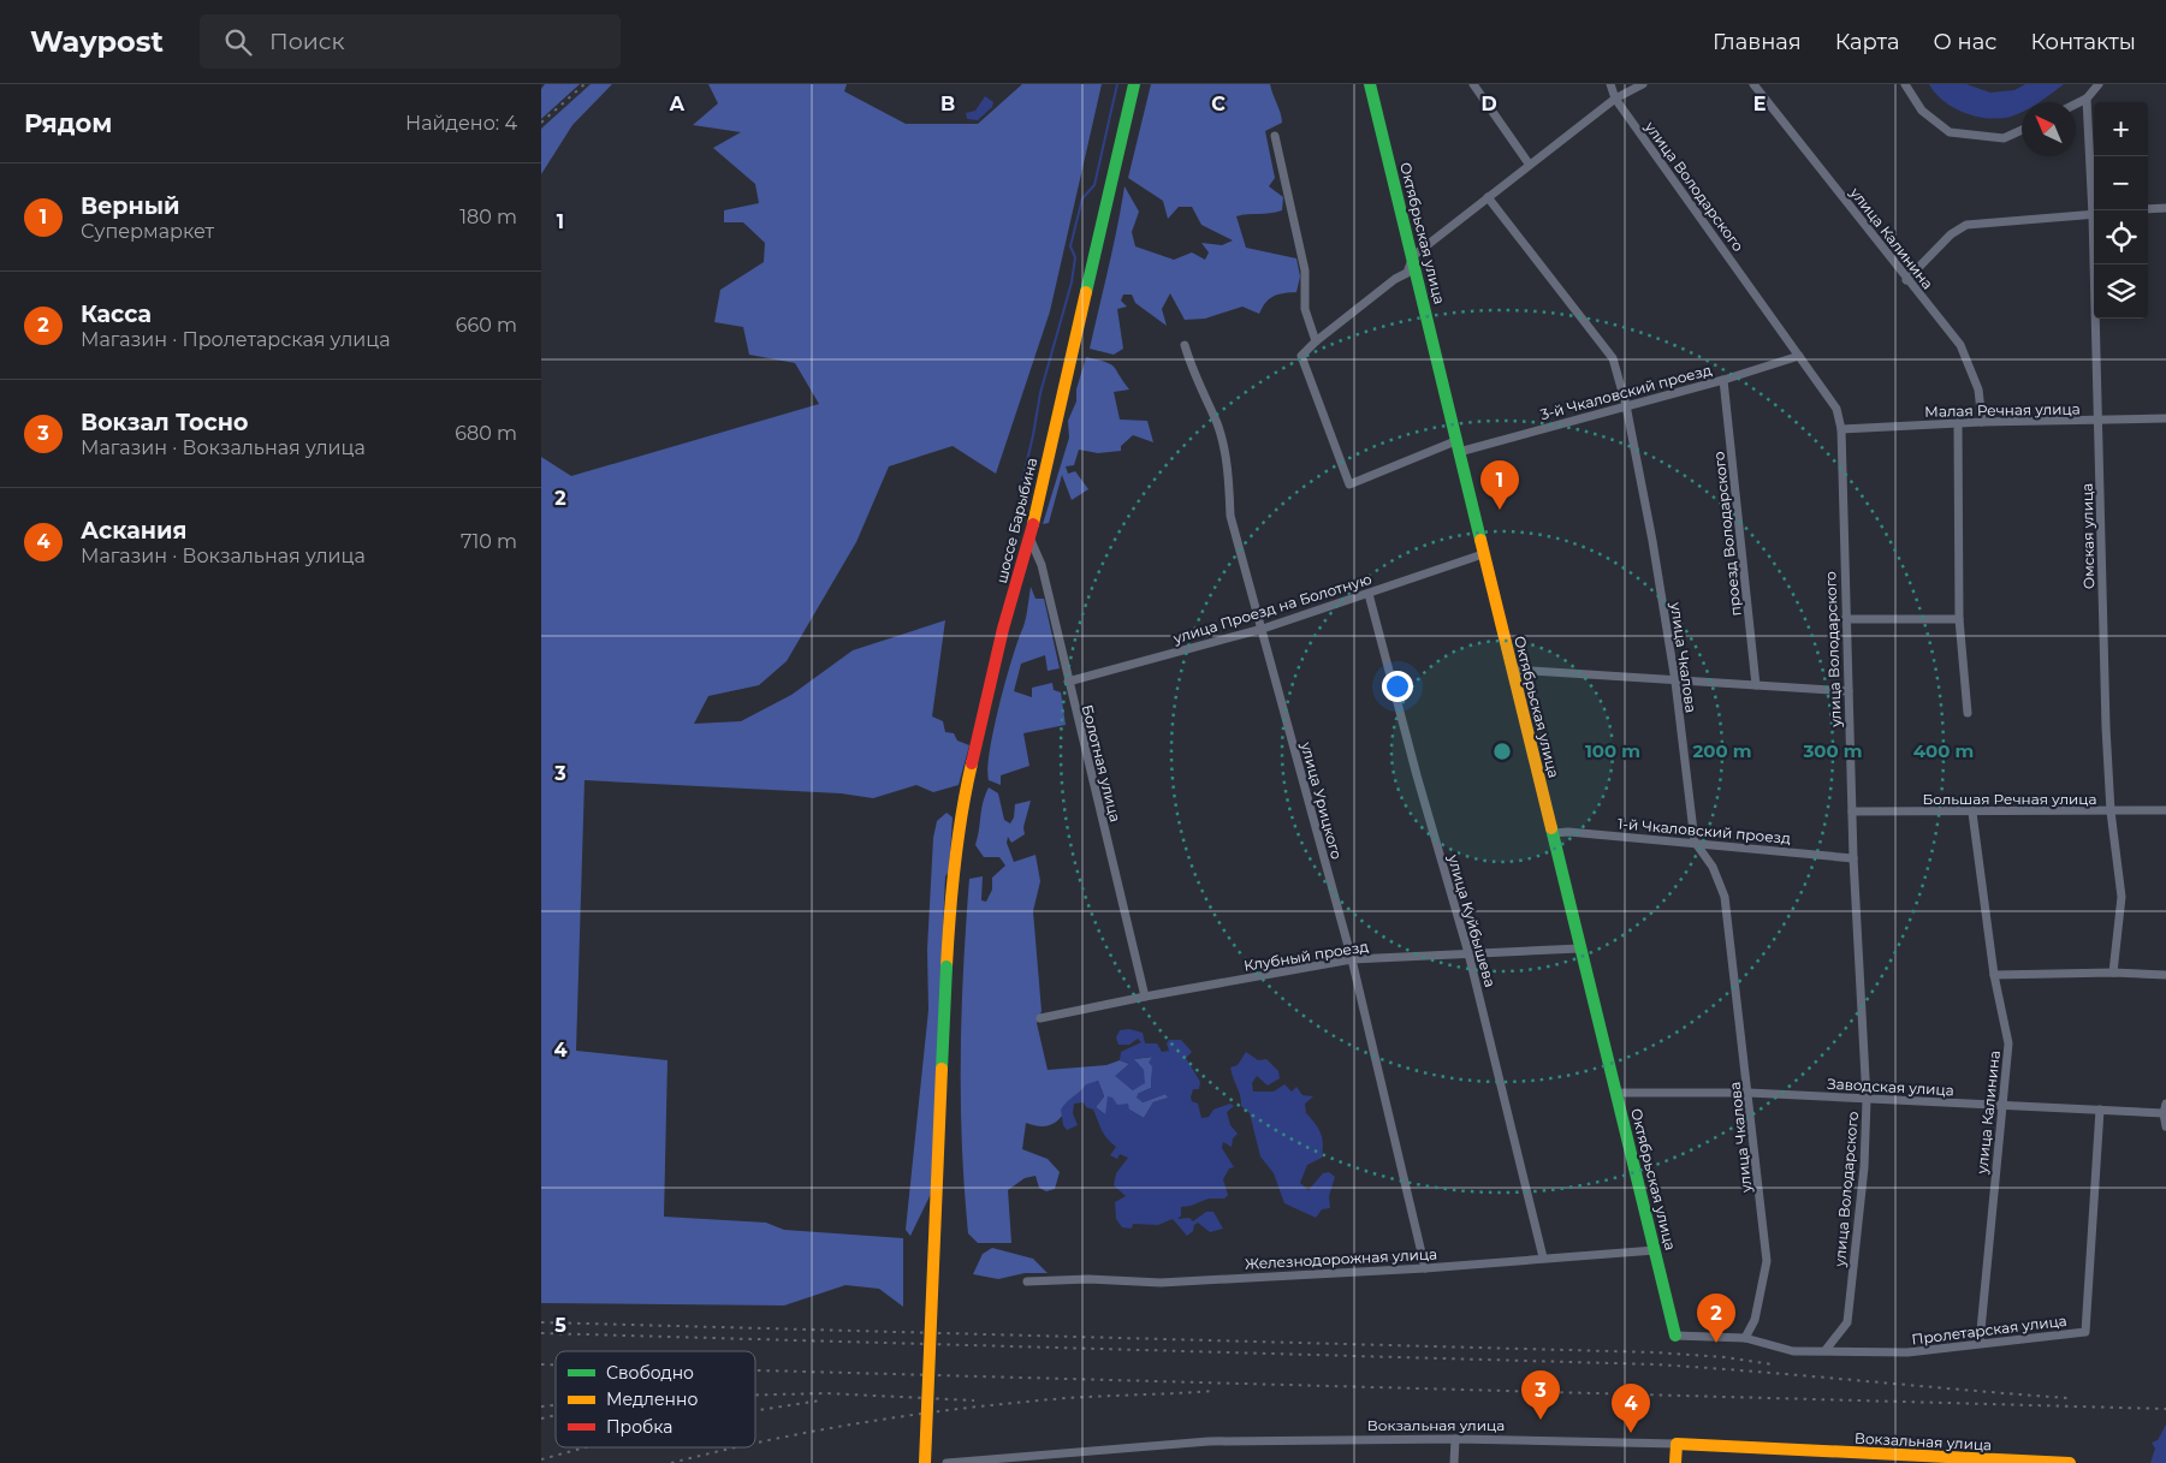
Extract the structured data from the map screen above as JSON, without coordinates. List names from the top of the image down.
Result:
{
  "streets": {
    "street": [
      "улица Володарского",
      "Октябрьская улица",
      "улица Калинина",
      "3-й Чкаловский проезд",
      "Малая Речная улица",
      "шоссе Барыбина",
      "проезд Володарского",
      "Омская улица",
      "улица Проезд на Болотную",
      "улица Чкалова",
      "Болотная улица",
      "Большая Речная улица",
      "улица Урицкого",
      "1-й Чкаловский проезд",
      "улица Куйбышева",
      "Клубный проезд",
      "Заводская улица",
      "Железнодорожная улица",
      "Пролетарская улица",
      "Вокзальная улица"
    ]
  },
  "crossings": [
    ["улица Володарского", "3-й Чкаловский проезд"],
    ["улица Володарского", "Малая Речная улица"],
    ["улица Володарского", "Большая Речная улица"],
    ["улица Володарского", "1-й Чкаловский проезд"],
    ["улица Володарского", "Заводская улица"],
    ["улица Володарского", "Пролетарская улица"],
    ["Октябрьская улица", "3-й Чкаловский проезд"],
    ["Октябрьская улица", "улица Проезд на Болотную"],
    ["Октябрьская улица", "1-й Чкаловский проезд"],
    ["Октябрьская улица", "Клубный проезд"],
    ["Октябрьская улица", "Заводская улица"],
    ["Октябрьская улица", "Железнодорожная улица"],
    ["Октябрьская улица", "Пролетарская улица"],
    ["улица Калинина", "Малая Речная улица"],
    ["улица Калинина", "Большая Речная улица"],
    ["улица Калинина", "Заводская улица"],
    ["улица Калинина", "Пролетарская улица"],
    ["3-й Чкаловский проезд", "проезд Володарского"],
    ["3-й Чкаловский проезд", "улица Чкалова"],
    ["Малая Речная улица", "Омская улица"],
    ["шоссе Барыбина", "Болотная улица"],
    ["Омская улица", "Большая Речная улица"],
    ["улица Проезд на Болотную", "Болотная улица"],
    ["улица Проезд на Болотную", "улица Урицкого"],
    ["улица Проезд на Болотную", "улица Куйбышева"],
    ["улица Чкалова", "1-й Чкаловский проезд"],
    ["улица Чкалова", "Заводская улица"],
    ["улица Чкалова", "Пролетарская улица"],
    ["Болотная улица", "Клубный проезд"],
    ["улица Урицкого", "Клубный проезд"],
    ["улица Урицкого", "Железнодорожная улица"],
    ["улица Куйбышева", "Клубный проезд"],
    ["улица Куйбышева", "Железнодорожная улица"],
    ["Заводская улица", "Пролетарская улица"]
  ],
  "legend": ["Свободно", "Медленно", "Пробка"],
  "north": "top left",
  "page": {
    "header": "Waypost",
    "search": "Поиск",
    "nav": [
      "Главная",
      "Карта",
      "О нас",
      "Контакты"
    ],
    "heading": ["Рядом", "Найдено: 4"],
    "map_buttons": ["+", "−"],
    "list": [
      {
        "mark": "1",
        "name": "Верный",
        "note": "Супермаркет",
        "value": "180 m"
      },
      {
        "mark": "2",
        "name": "Касса",
        "note": "Магазин · Пролетарская улица",
        "value": "660 m"
      },
      {
        "mark": "3",
        "name": "Вокзал Тосно",
        "note": "Магазин · Вокзальная улица",
        "value": "680 m"
      },
      {
        "mark": "4",
        "name": "Аскания",
        "note": "Магазин · Вокзальная улица",
        "value": "710 m"
      }
    ],
    "pins": [
      "1",
      "2",
      "3",
      "4"
    ]
  },
  "grid": {
    "columns": [
      "A",
      "B",
      "C",
      "D",
      "E"
    ],
    "rows": [
      "1",
      "2",
      "3",
      "4",
      "5"
    ]
  },
  "rings": [
    "100 m",
    "200 m",
    "300 m",
    "400 m"
  ]
}
